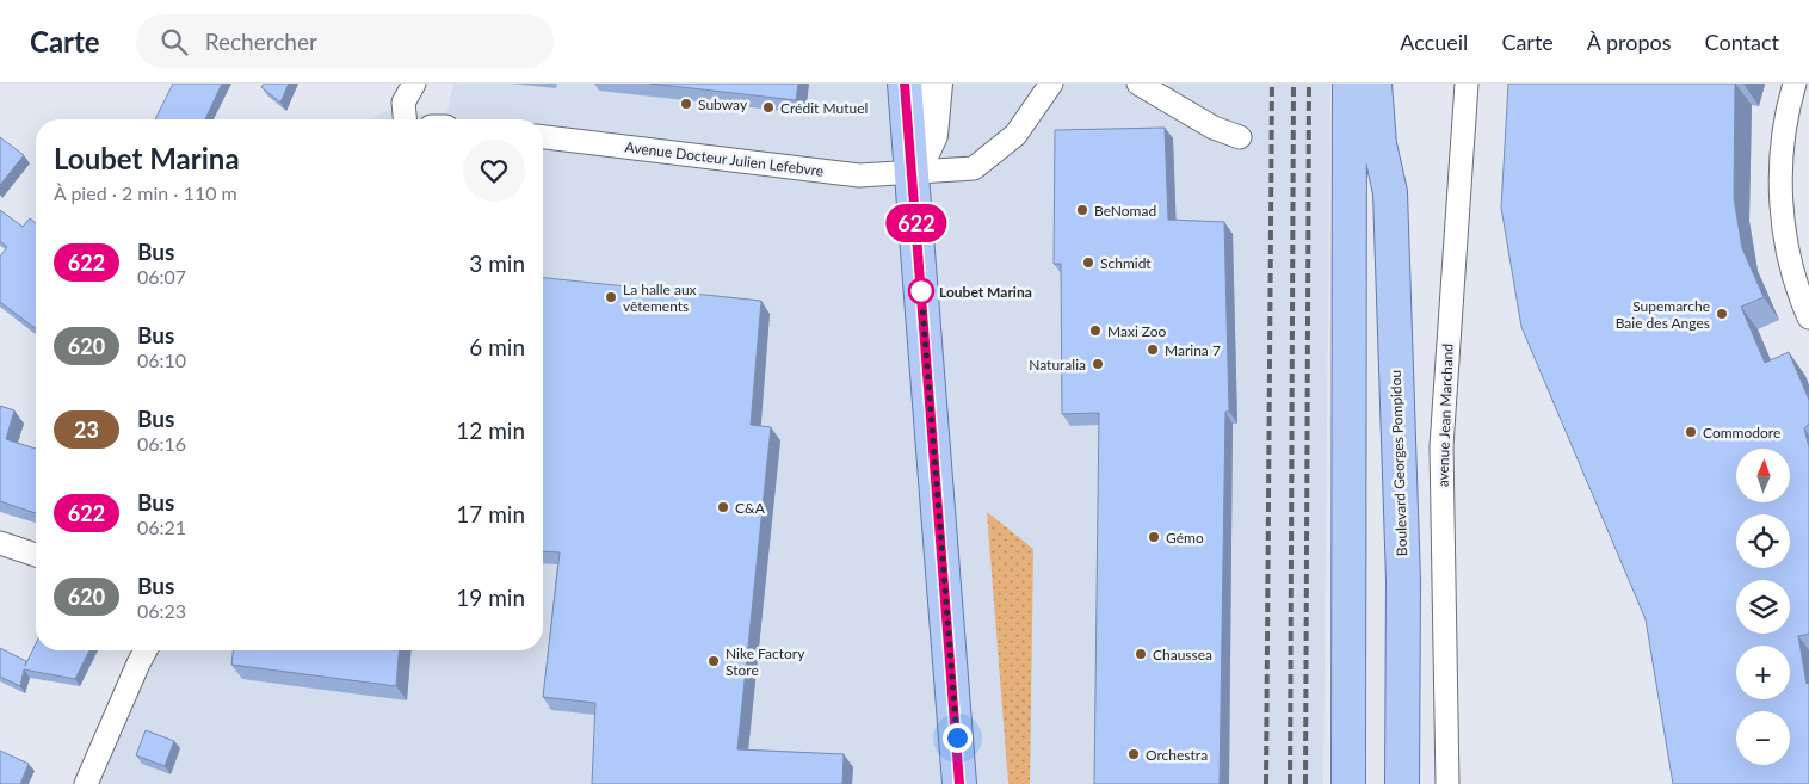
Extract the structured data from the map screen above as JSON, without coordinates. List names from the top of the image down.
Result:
{
  "streets": {
    "main road": ["Boulevard Georges Pompidou"],
    "street": ["Avenue Docteur Julien Lefebvre", "avenue Jean Marchand"]
  },
  "places": [
    "Subway",
    "Crédit Mutuel",
    "BeNomad",
    "Schmidt",
    "Loubet Marina",
    "La halle aux vêtements",
    "Supemarche Baie des Anges",
    "Maxi Zoo",
    "Marina 7",
    "Naturalia",
    "Commodore",
    "C&A",
    "Gémo",
    "Chaussea",
    "Nike Factory Store",
    "Orchestra"
  ],
  "lines": ["bus line 622"],
  "north": "top",
  "page": {
    "header": "Carte",
    "search": "Rechercher",
    "nav": [
      "Accueil",
      "Carte",
      "À propos",
      "Contact"
    ],
    "on_map": "622",
    "heading": ["Loubet Marina", "À pied · 2 min · 110 m"],
    "list": [
      {
        "mark": "622",
        "name": "Bus",
        "note": "06:07",
        "value": "3 min"
      },
      {
        "mark": "620",
        "name": "Bus",
        "note": "06:10",
        "value": "6 min"
      },
      {
        "mark": "23",
        "name": "Bus",
        "note": "06:16",
        "value": "12 min"
      },
      {
        "mark": "622",
        "name": "Bus",
        "note": "06:21",
        "value": "17 min"
      },
      {
        "mark": "620",
        "name": "Bus",
        "note": "06:23",
        "value": "19 min"
      }
    ],
    "map_buttons": ["+", "−"]
  }
}
